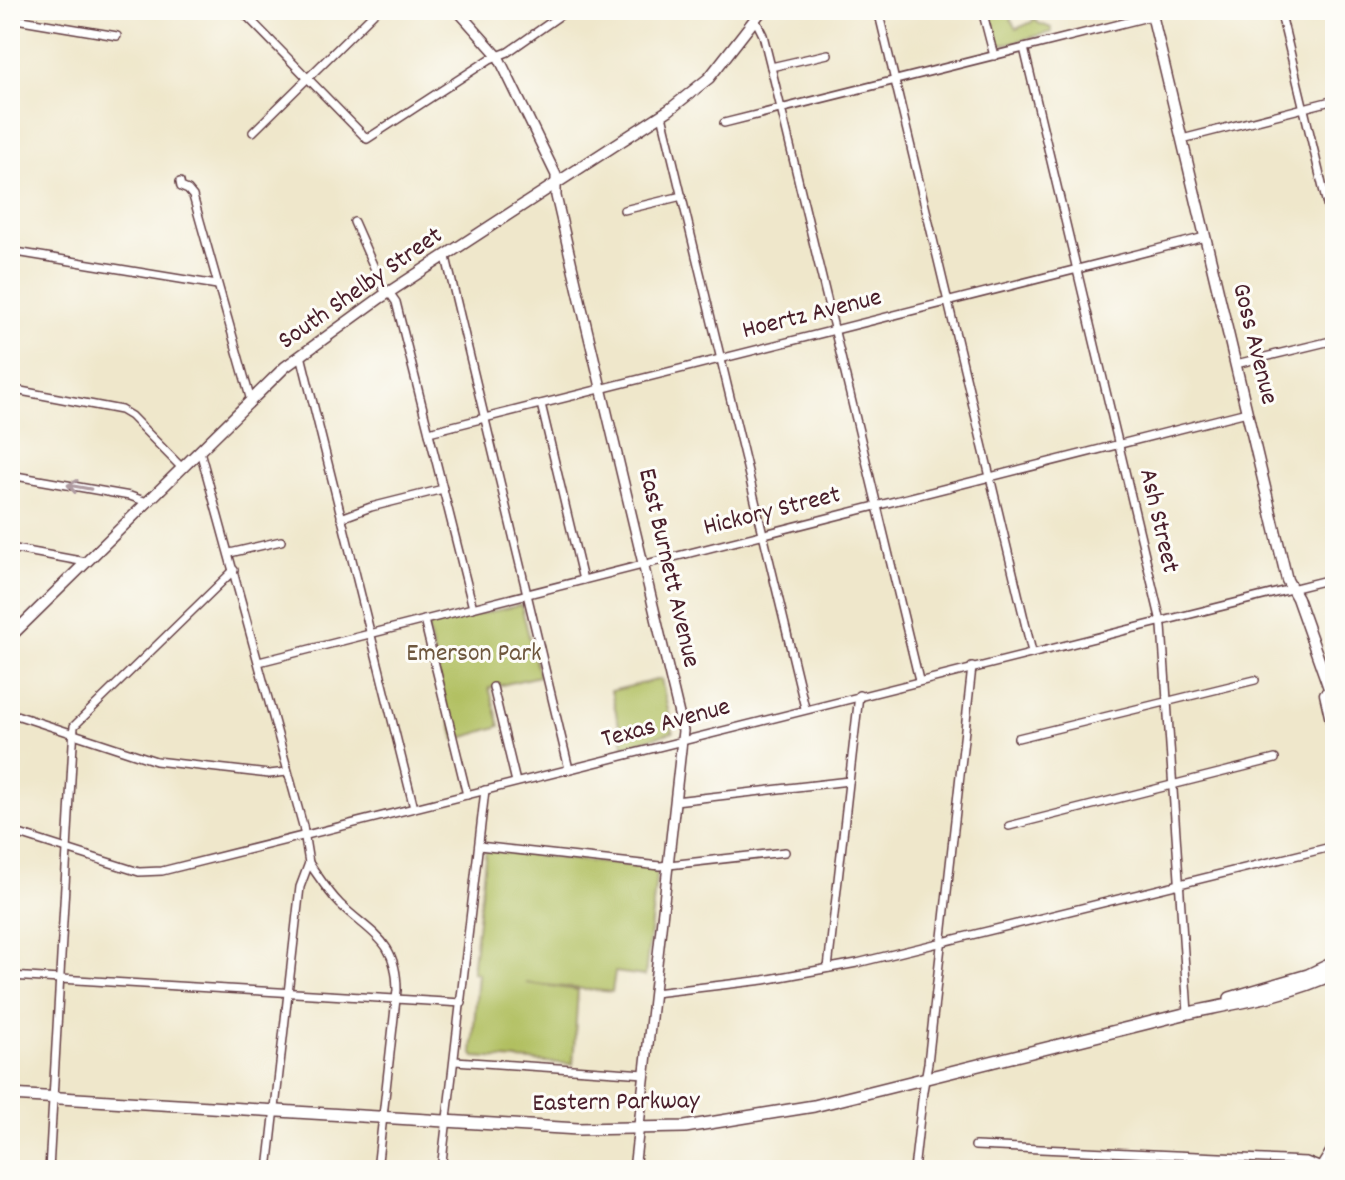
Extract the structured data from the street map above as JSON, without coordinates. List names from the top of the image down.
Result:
{
  "streets": {
    "main road": ["South Shelby Street", "Goss Avenue", "Eastern Parkway"],
    "street": [
      "Hoertz Avenue",
      "Hickory Street",
      "Ash Street",
      "East Burnett Avenue",
      "Texas Avenue"
    ]
  },
  "crossings": [
    ["South Shelby Street", "East Burnett Avenue"],
    ["Hoertz Avenue", "Goss Avenue"],
    ["Hoertz Avenue", "Ash Street"],
    ["Hoertz Avenue", "East Burnett Avenue"],
    ["Goss Avenue", "Hickory Street"],
    ["Goss Avenue", "Texas Avenue"],
    ["Hickory Street", "Ash Street"],
    ["Hickory Street", "East Burnett Avenue"],
    ["Ash Street", "Texas Avenue"],
    ["Ash Street", "Eastern Parkway"],
    ["East Burnett Avenue", "Texas Avenue"],
    ["East Burnett Avenue", "Eastern Parkway"]
  ],
  "parks": ["Emerson Park"]
}
